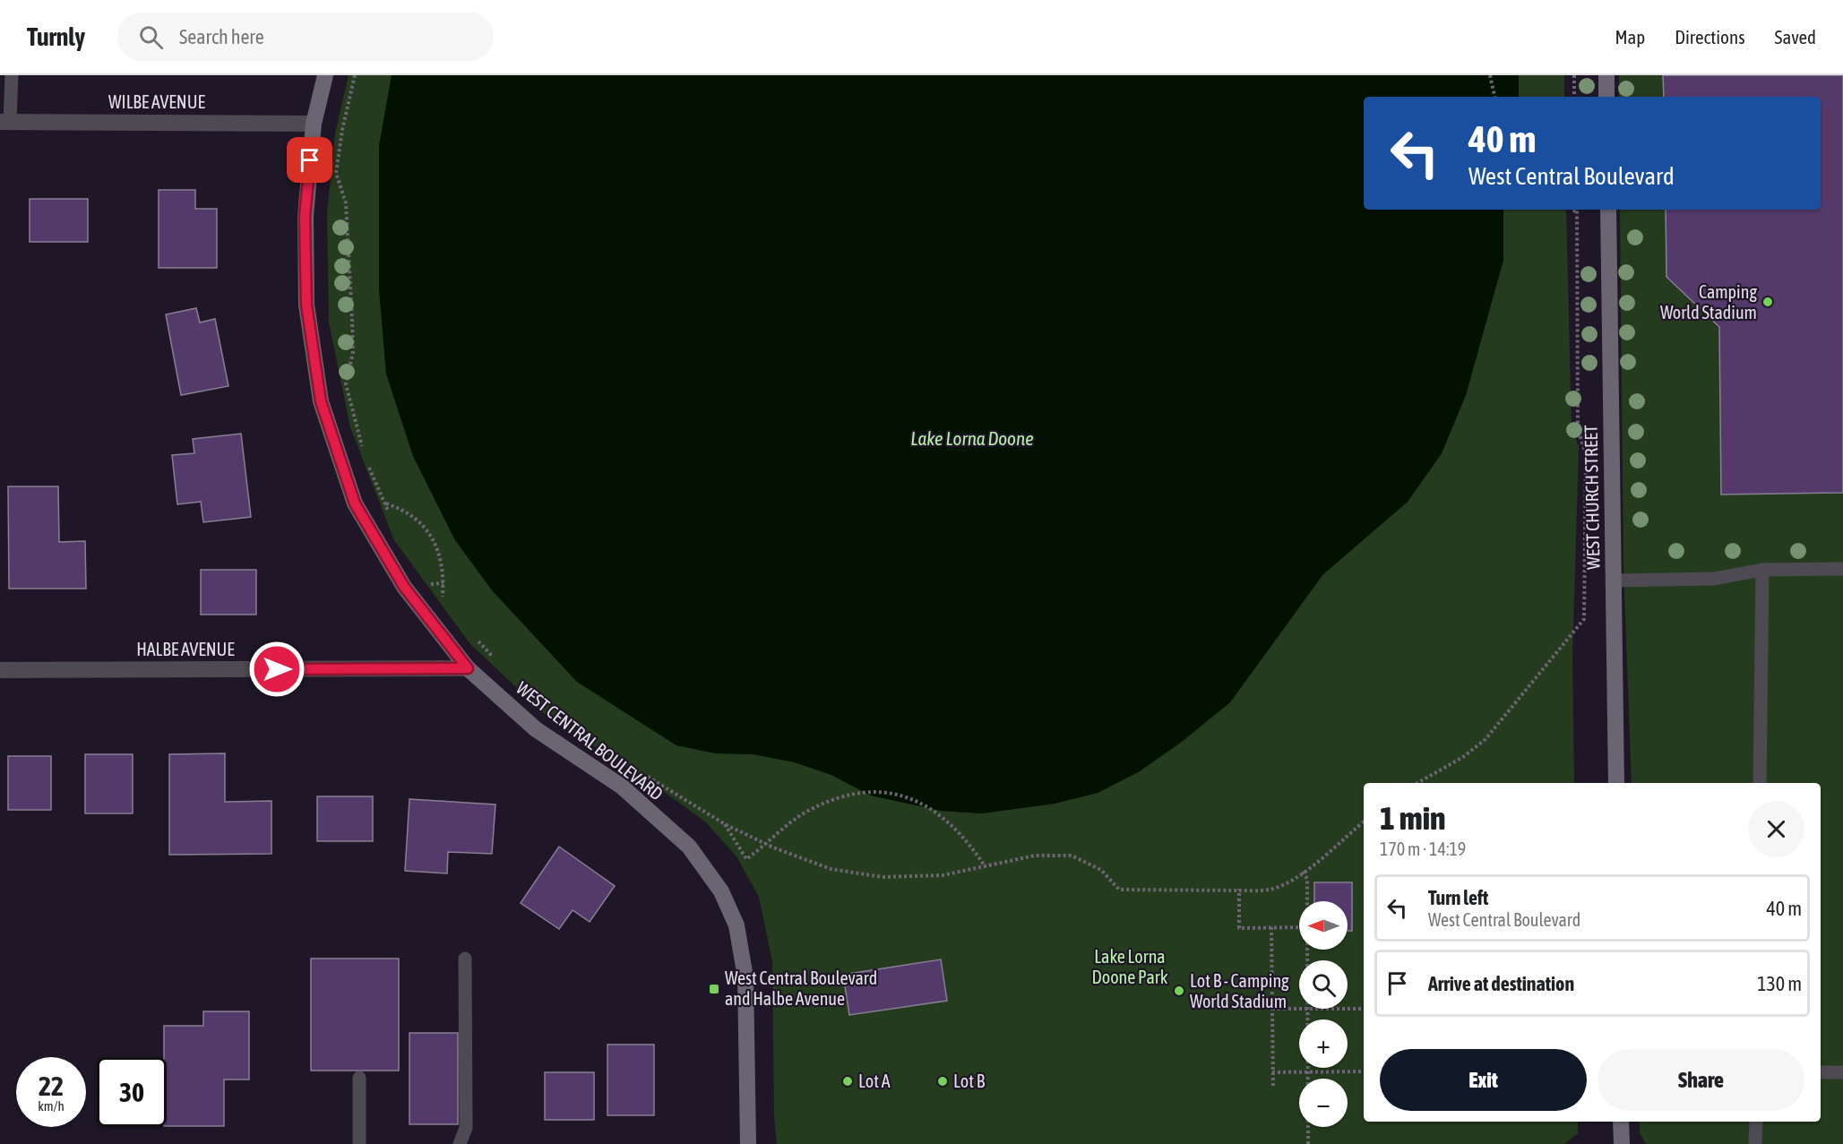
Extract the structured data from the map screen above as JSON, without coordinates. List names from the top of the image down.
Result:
{
  "streets": {
    "street": [
      "WILBE AVENUE",
      "WEST CHURCH STREET",
      "HALBE AVENUE",
      "WEST CENTRAL BOULEVARD"
    ]
  },
  "crossings": [
    ["WILBE AVENUE", "WEST CENTRAL BOULEVARD"],
    ["HALBE AVENUE", "WEST CENTRAL BOULEVARD"]
  ],
  "water": ["Lake Lorna Doone"],
  "parks": ["Lake Lorna Doone Park"],
  "places": {
    "other": [
      "Camping World Stadium",
      "Lot B - Camping World Stadium",
      "Lot A",
      "Lot B"
    ],
    "transit": ["West Central Boulevard and Halbe Avenue"]
  },
  "north": "left",
  "page": {
    "header": "Turnly",
    "search": "Search here",
    "nav": ["Map", "Directions", "Saved"],
    "turn": ["40 m", "West Central Boulevard"],
    "heading": ["1 min", "170 m · 14:19"],
    "list": [
      {
        "name": "Turn left",
        "note": "West Central Boulevard",
        "value": "40 m"
      },
      {
        "name": "Arrive at destination",
        "value": "130 m"
      }
    ],
    "map_buttons": ["+", "−"],
    "buttons": ["Exit", "Share"],
    "speed": "22 km/h",
    "limit": "30"
  }
}
